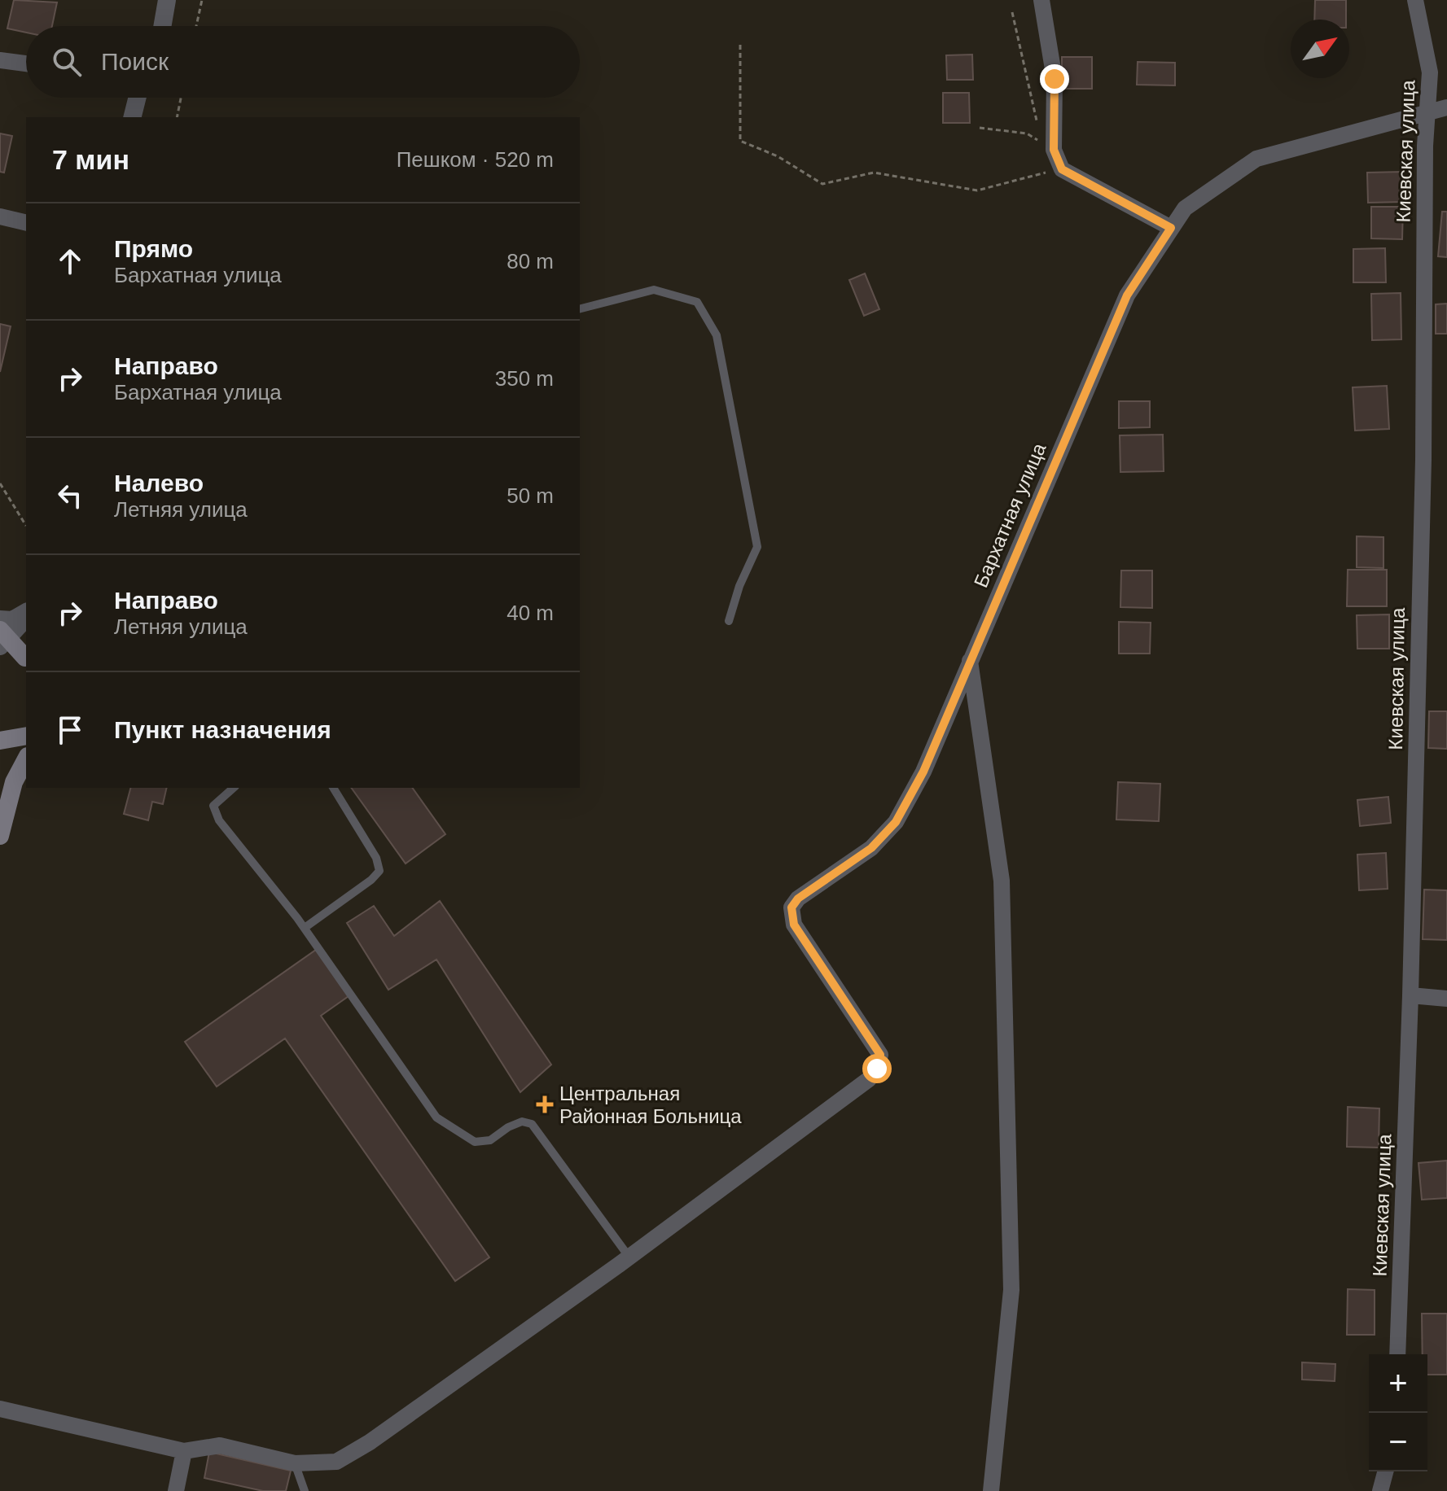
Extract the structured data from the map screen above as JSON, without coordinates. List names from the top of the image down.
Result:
{
  "streets": {
    "street": ["Киевская улица", "Бархатная улица"]
  },
  "crossings": [
    ["Киевская улица", "Бархатная улица"]
  ],
  "places": {
    "health": ["Центральная Районная Больница"]
  },
  "north": "top right",
  "page": {
    "search": "Поиск",
    "heading": ["7 мин", "Пешком · 520 m"],
    "list": [
      ["Прямо", "Бархатная улица", "80 m"],
      ["Направо", "Бархатная улица", "350 m"],
      ["Налево", "Летняя улица", "50 m"],
      ["Направо", "Летняя улица", "40 m"],
      "Пункт назначения"
    ],
    "map_buttons": ["+", "−"]
  }
}
